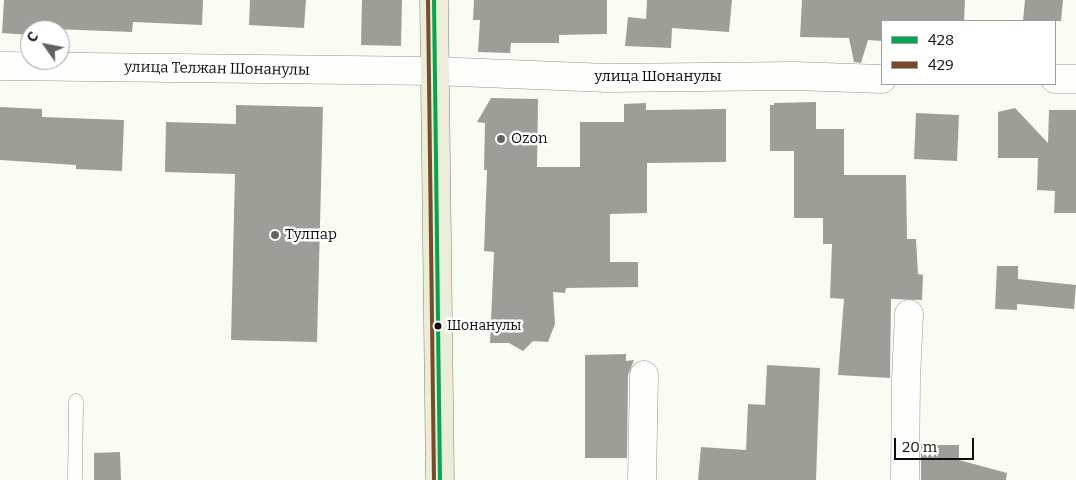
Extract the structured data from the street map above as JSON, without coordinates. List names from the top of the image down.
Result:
{
  "streets": {
    "street": ["улица Телжан Шонанулы", "улица Шонанулы"]
  },
  "crossings": [
    ["улица Телжан Шонанулы", "улица Шонанулы"]
  ],
  "places": ["Ozon", "Тулпар", "Шонанулы"],
  "lines": ["transit line 428", "transit line 429"],
  "legend": ["428", "429"],
  "scale_bar": "20 m",
  "north": "top left"
}
